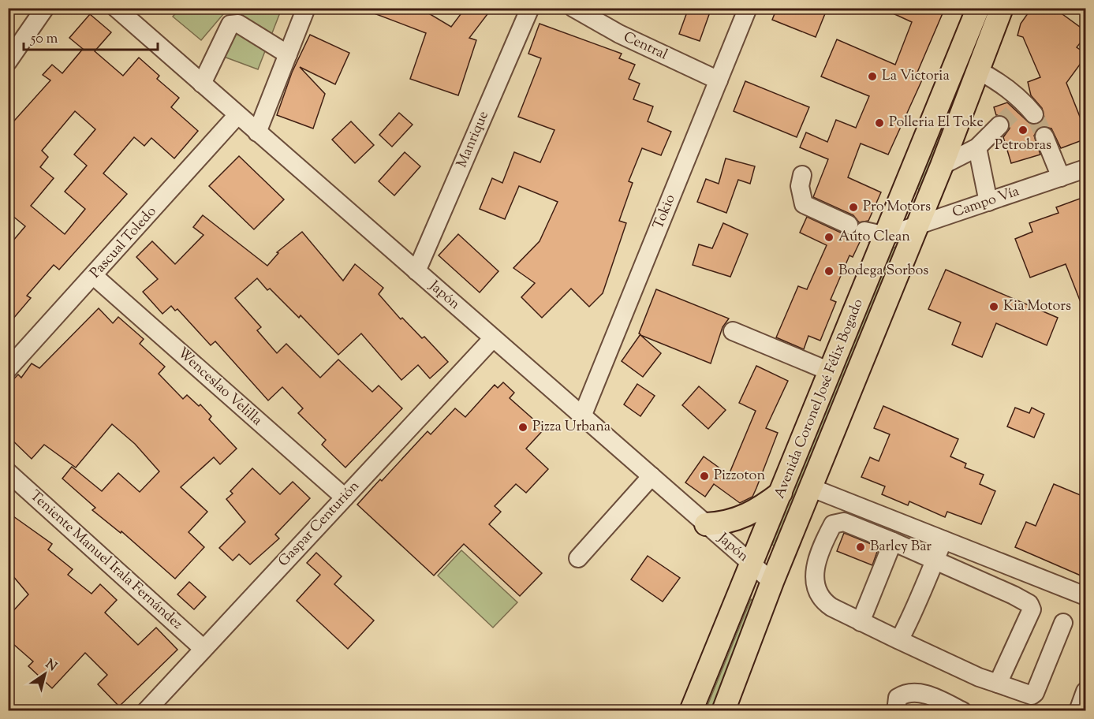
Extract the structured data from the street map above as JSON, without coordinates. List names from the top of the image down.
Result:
{
  "streets": {
    "main road": ["Avenida Coronel José Félix Bogado"],
    "street": [
      "Central",
      "Manrique",
      "Campo Vía",
      "Tokio",
      "Pascual Toledo",
      "Japón",
      "Wenceslao Velilla",
      "Gaspar Centurión",
      "Teniente Manuel Irala Fernández"
    ]
  },
  "crossings": [
    ["Central", "Tokio"],
    ["Manrique", "Japón"],
    ["Campo Vía", "Avenida Coronel José Félix Bogado"],
    ["Tokio", "Japón"],
    ["Pascual Toledo", "Japón"],
    ["Pascual Toledo", "Wenceslao Velilla"],
    ["Japón", "Avenida Coronel José Félix Bogado"],
    ["Japón", "Gaspar Centurión"],
    ["Wenceslao Velilla", "Gaspar Centurión"],
    ["Gaspar Centurión", "Teniente Manuel Irala Fernández"]
  ],
  "places": [
    "La Victoria",
    "Polleria El Toke",
    "Petrobras",
    "Pro Motors",
    "Auto Clean",
    "Bodega Sorbos",
    "Kia Motors",
    "Pizza Urbana",
    "Pizzoton",
    "Barley Bar"
  ],
  "scale_bar": "50 m",
  "north": "top right"
}
